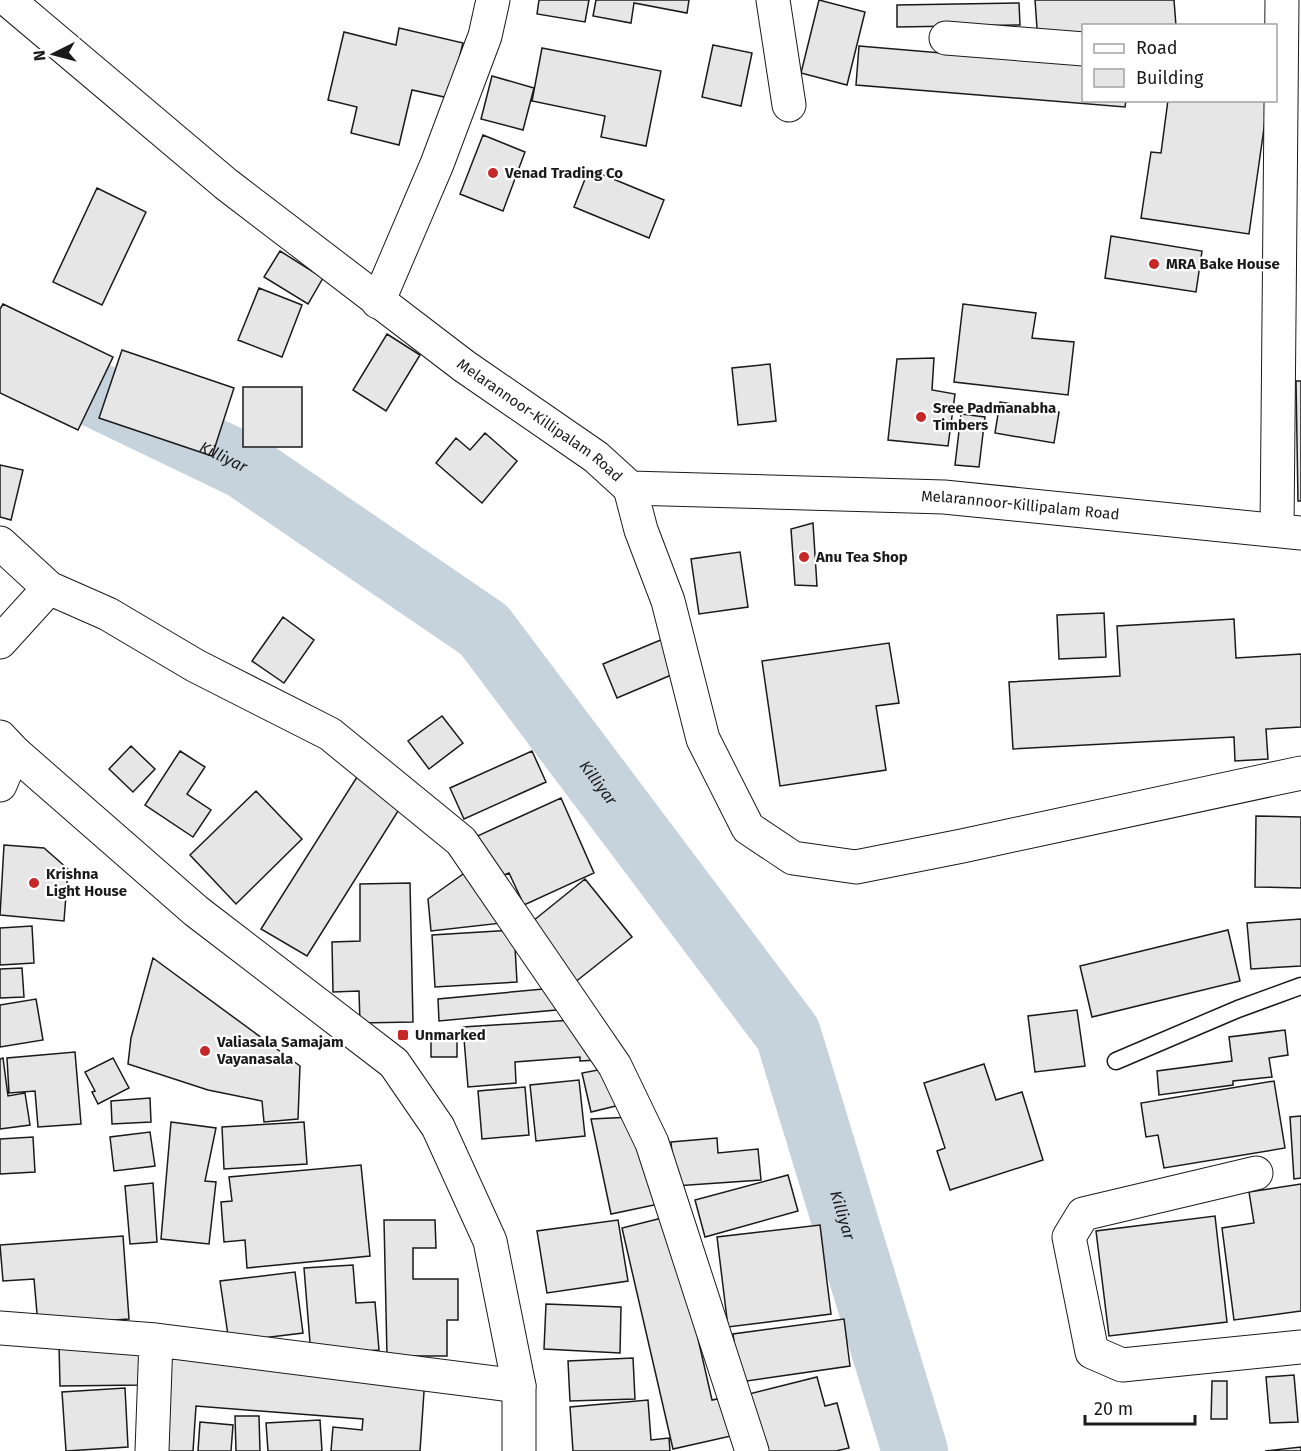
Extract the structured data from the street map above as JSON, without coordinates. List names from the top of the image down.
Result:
{
  "streets": {
    "street": ["Melarannoor-Killipalam Road"]
  },
  "water": ["Killiyar"],
  "places": {
    "other": [
      "Venad Trading Co",
      "MRA Bake House",
      "Sree Padmanabha Timbers",
      "Anu Tea Shop",
      "Krishna Light House",
      "Valiasala Samajam Vayanasala"
    ],
    "transit": ["Unmarked"]
  },
  "legend": ["Road", "Building"],
  "scale_bar": "20 m",
  "north": "left"
}
